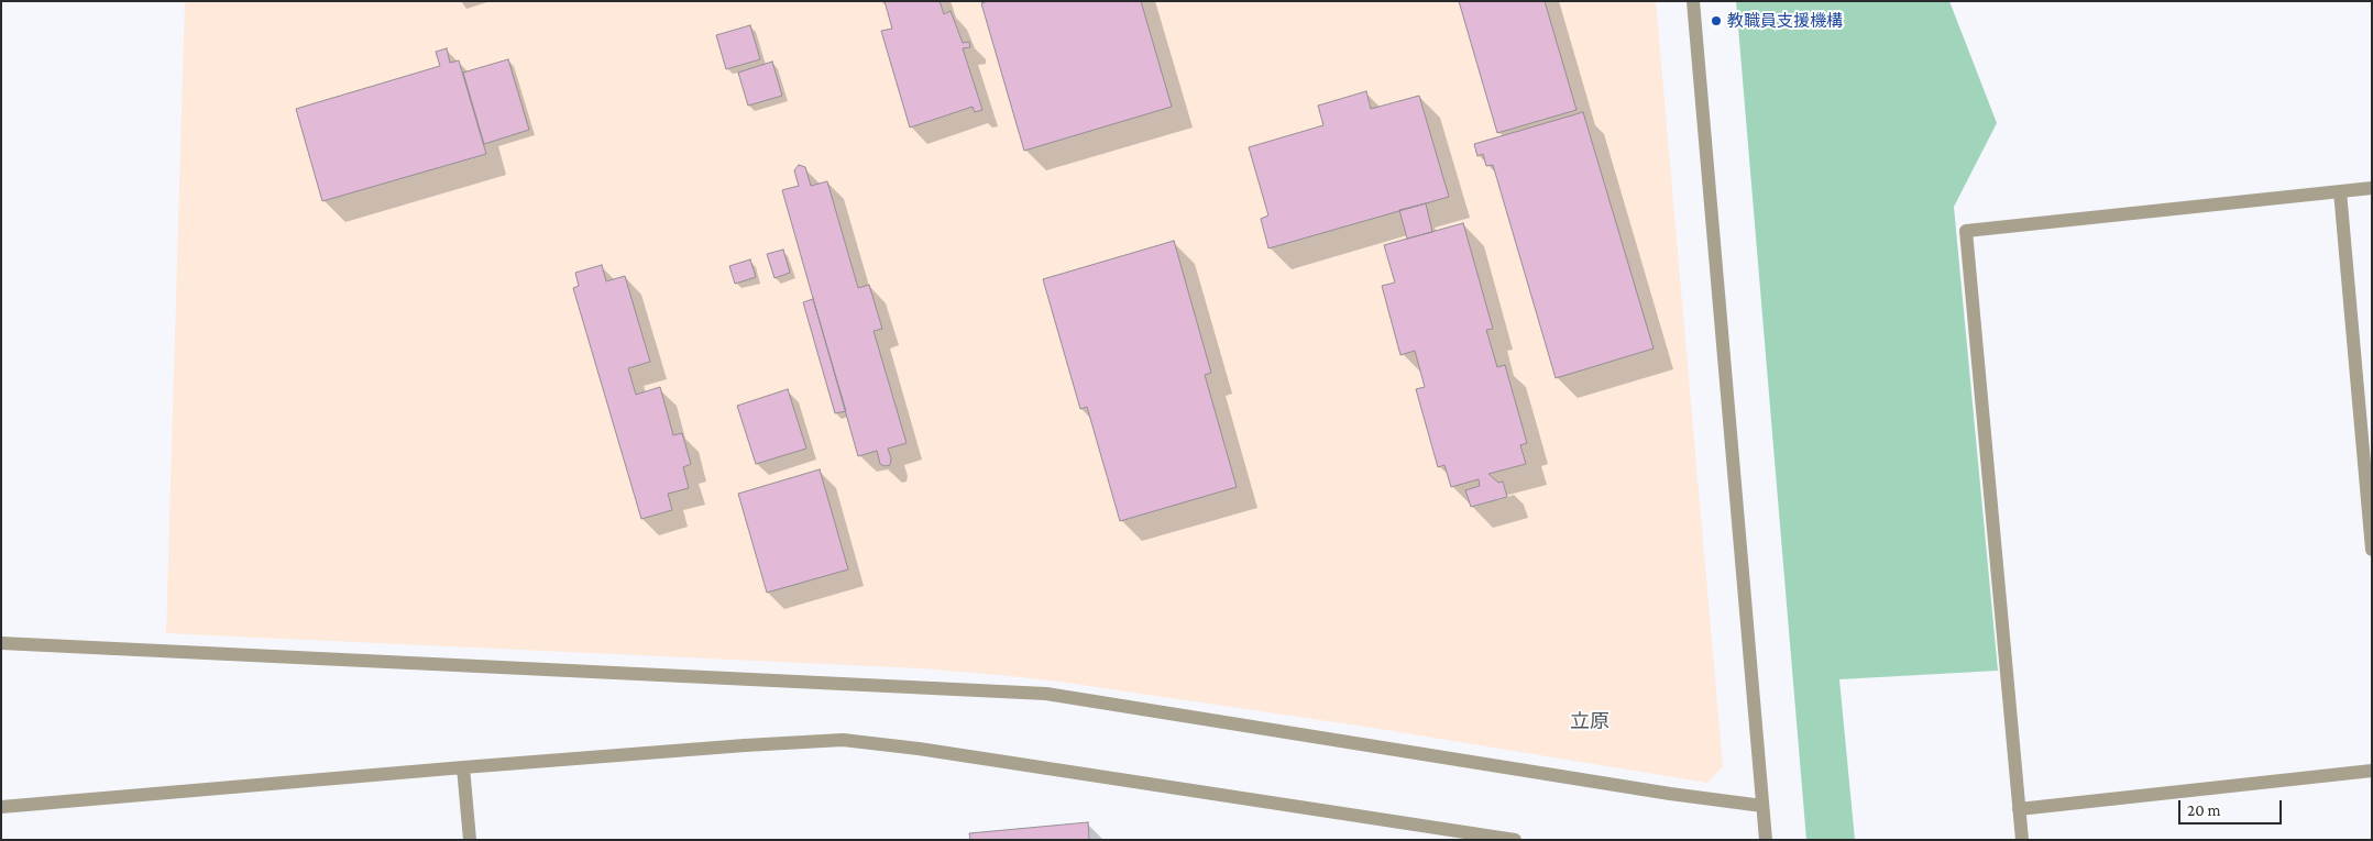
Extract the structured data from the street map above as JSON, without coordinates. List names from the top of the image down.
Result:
{
  "districts": ["立原"],
  "places": ["教職員支援機構"],
  "scale_bar": "20 m"
}
